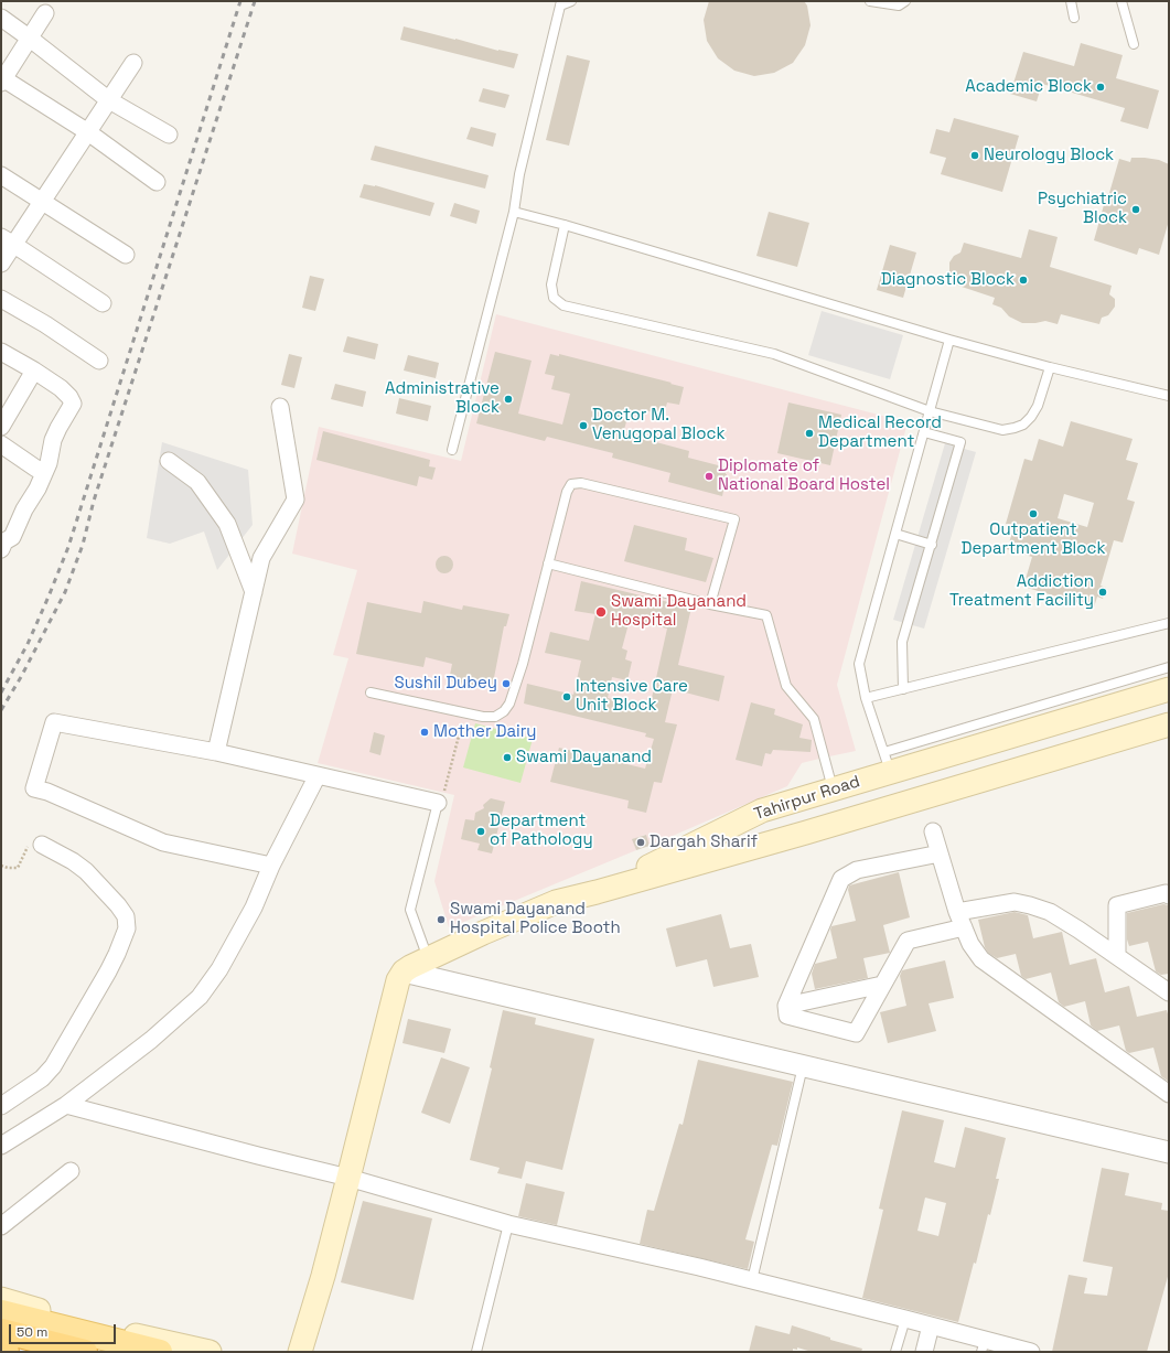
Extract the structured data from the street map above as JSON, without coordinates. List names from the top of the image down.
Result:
{
  "streets": {
    "main road": ["Tahirpur Road"]
  },
  "places": [
    "Academic Block",
    "Neurology Block",
    "Psychiatric Block",
    "Diagnostic Block",
    "Administrative Block",
    "Doctor M. Venugopal Block",
    "Medical Record Department",
    "Diplomate of National Board Hostel",
    "Outpatient Department Block",
    "Addiction Treatment Facility",
    "Swami Dayanand Hospital",
    "Sushil Dubey",
    "Intensive Care Unit Block",
    "Mother Dairy",
    "Swami Dayanand",
    "Department of Pathology",
    "Dargah Sharif",
    "Swami Dayanand Hospital Police Booth"
  ],
  "scale_bar": "50 m"
}
